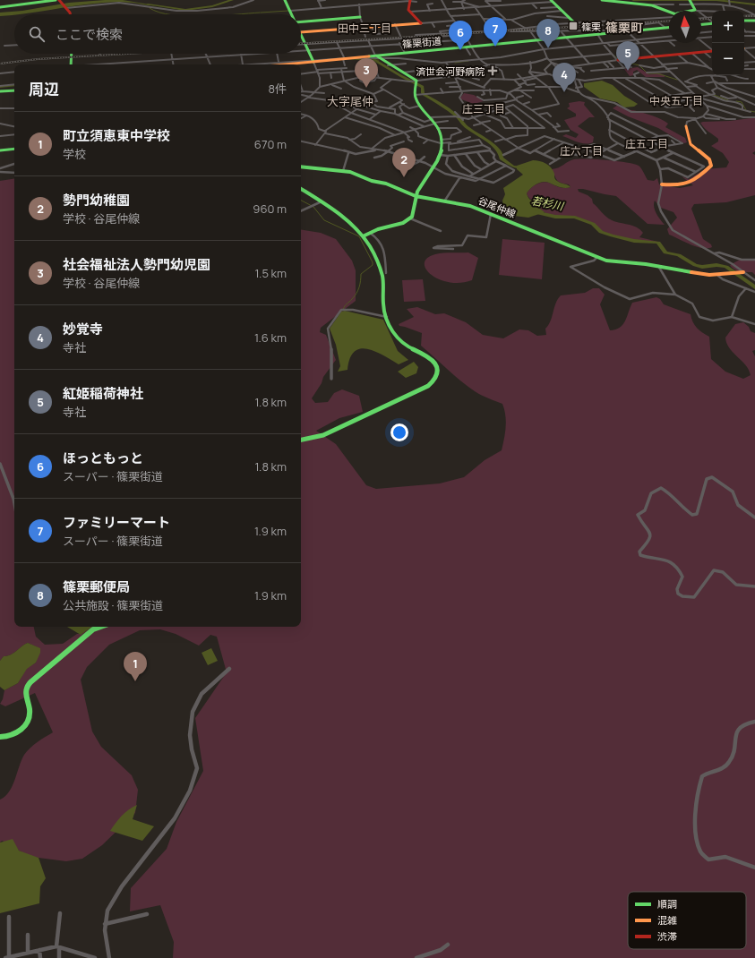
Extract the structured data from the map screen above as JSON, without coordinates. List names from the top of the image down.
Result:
{
  "streets": {
    "main road": ["篠栗街道", "谷尾仲線"]
  },
  "districts": [
    "篠栗町",
    "田中三丁目",
    "中央五丁目",
    "大字尾仲",
    "庄三丁目",
    "庄五丁目",
    "庄六丁目"
  ],
  "water": ["若杉川"],
  "places": {
    "transit": ["篠栗"],
    "health": ["済世会河野病院"]
  },
  "legend": ["順調", "混雑", "渋滞"],
  "north": "top",
  "page": {
    "map_buttons": ["+", "−"],
    "search": "ここで検索",
    "pins": [
      "7",
      "8",
      "6",
      "5",
      "3",
      "4",
      "2",
      "1"
    ],
    "heading": ["周辺", "8件"],
    "list": [
      {
        "mark": "1",
        "name": "町立須恵東中学校",
        "note": "学校",
        "value": "670 m"
      },
      {
        "mark": "2",
        "name": "勢門幼稚園",
        "note": "学校 · 谷尾仲線",
        "value": "960 m"
      },
      {
        "mark": "3",
        "name": "社会福祉法人勢門幼児園",
        "note": "学校 · 谷尾仲線",
        "value": "1.5 km"
      },
      {
        "mark": "4",
        "name": "妙覚寺",
        "note": "寺社",
        "value": "1.6 km"
      },
      {
        "mark": "5",
        "name": "紅姫稲荷神社",
        "note": "寺社",
        "value": "1.8 km"
      },
      {
        "mark": "6",
        "name": "ほっともっと",
        "note": "スーパー · 篠栗街道",
        "value": "1.8 km"
      },
      {
        "mark": "7",
        "name": "ファミリーマート",
        "note": "スーパー · 篠栗街道",
        "value": "1.9 km"
      },
      {
        "mark": "8",
        "name": "篠栗郵便局",
        "note": "公共施設 · 篠栗街道",
        "value": "1.9 km"
      }
    ]
  }
}
